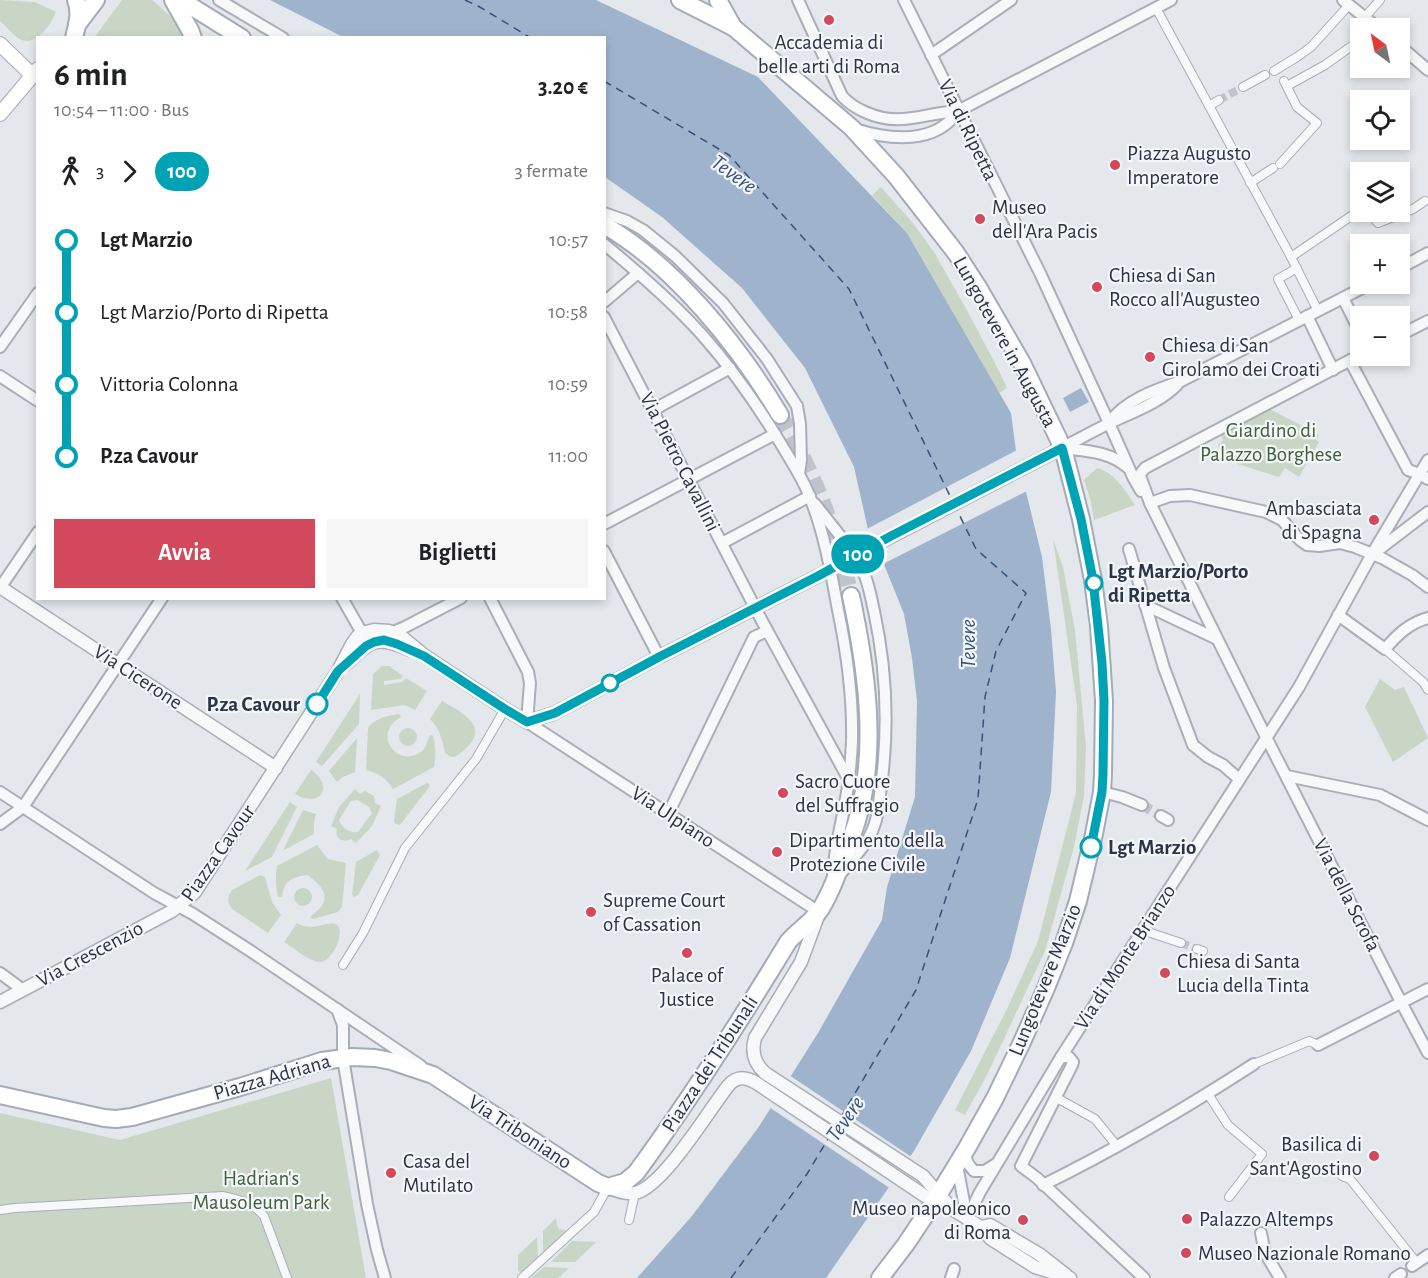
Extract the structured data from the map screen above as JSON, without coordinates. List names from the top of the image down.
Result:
{
  "streets": {
    "main road": [
      "Lungotevere in Augusta",
      "Lungotevere Marzio",
      "Piazza dei Tribunali",
      "Piazza Adriana",
      "Via Triboniano"
    ],
    "street": [
      "Via di Ripetta",
      "Via Pietro Cavallini",
      "Via Cicerone",
      "Via Ulpiano",
      "Piazza Cavour",
      "Via della Scrofa",
      "Via Crescenzio",
      "Via di Monte Brianzo"
    ]
  },
  "crossings": [
    ["Lungotevere in Augusta", "Lungotevere Marzio"],
    ["Via Cicerone", "Piazza Cavour"],
    ["Via Ulpiano", "Piazza Cavour"],
    ["Via Ulpiano", "Piazza dei Tribunali"],
    ["Piazza Cavour", "Via Crescenzio"],
    ["Piazza Cavour", "Via Triboniano"],
    ["Via della Scrofa", "Via di Monte Brianzo"],
    ["Piazza dei Tribunali", "Via Triboniano"],
    ["Piazza Adriana", "Via Triboniano"]
  ],
  "water": ["Tevere"],
  "parks": ["Giardino di Palazzo Borghese", "Hadrian's Mausoleum Park"],
  "places": [
    "Accademia di belle arti di Roma",
    "Piazza Augusto Imperatore",
    "Museo dell'Ara Pacis",
    "Chiesa di San Rocco all'Augusteo",
    "Chiesa di San Girolamo dei Croati",
    "Ambasciata di Spagna",
    "Lgt Marzio/Porto di Ripetta",
    "P.za Cavour",
    "Sacro Cuore del Suffragio",
    "Lgt Marzio",
    "Dipartimento della Protezione Civile",
    "Supreme Court of Cassation",
    "Palace of Justice",
    "Chiesa di Santa Lucia della Tinta",
    "Basilica di Sant'Agostino",
    "Casa del Mutilato",
    "Palazzo Altemps",
    "Museo napoleonico di Roma",
    "Museo Nazionale Romano"
  ],
  "lines": ["bus line 100"],
  "north": "top left",
  "page": {
    "on_map": "100",
    "map_buttons": ["+", "−"],
    "heading": ["6 min", "10:54 – 11:00 · Bus", "3.20 €"],
    "legs": ["3", "100", "3 fermate"],
    "list": [
      {
        "name": "Lgt Marzio",
        "value": "10:57"
      },
      {
        "name": "Lgt Marzio/Porto di Ripetta",
        "value": "10:58"
      },
      {
        "name": "Vittoria Colonna",
        "value": "10:59"
      },
      {
        "name": "P.za Cavour",
        "value": "11:00"
      }
    ],
    "buttons": ["Avvia", "Biglietti"]
  }
}
